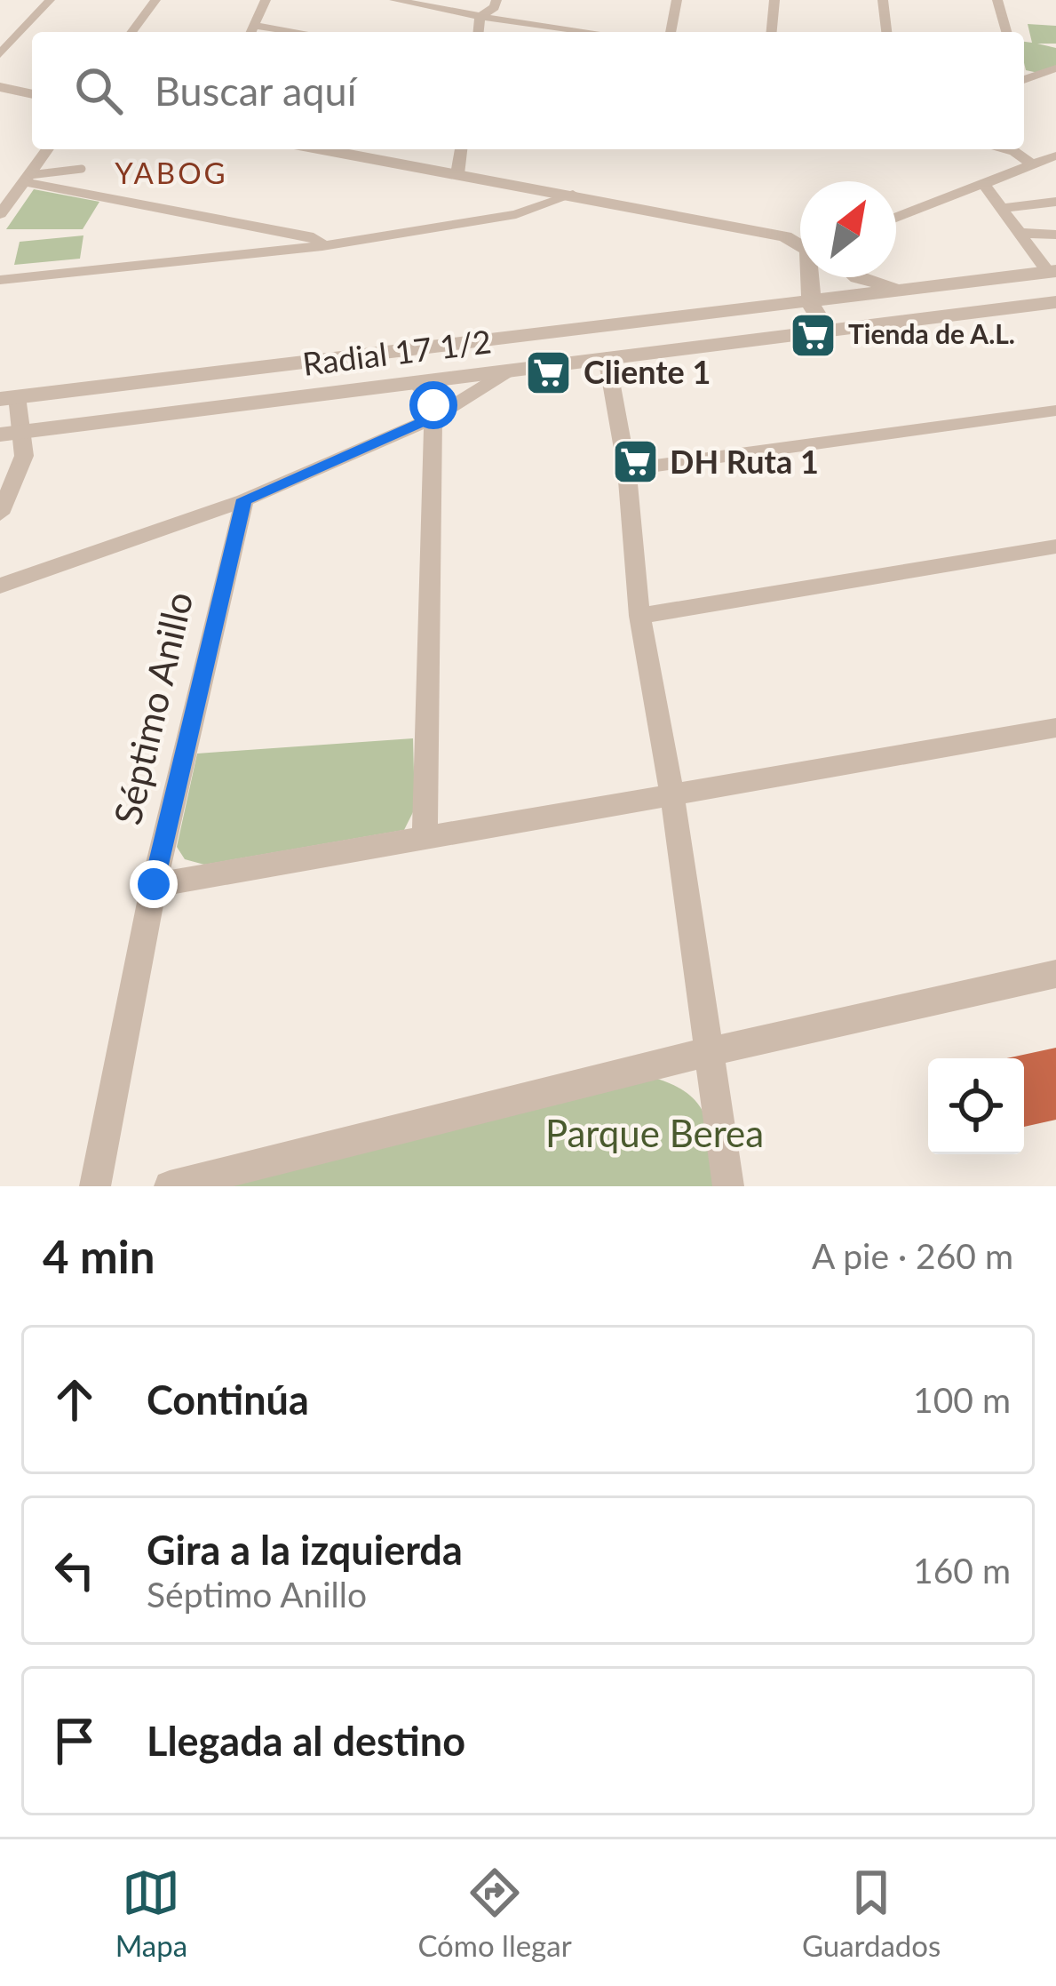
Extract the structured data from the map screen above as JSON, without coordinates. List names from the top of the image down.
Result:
{
  "streets": {
    "street": ["Radial 17 1/2", "Séptimo Anillo"]
  },
  "districts": ["YABOG"],
  "parks": ["Parque Berea"],
  "places": {
    "supermarket": ["Tienda de A.L.", "Cliente 1", "DH Ruta 1"]
  },
  "north": "top right",
  "page": {
    "search": "Buscar aquí",
    "heading": ["4 min", "A pie · 260 m"],
    "list": [
      ["Continúa", "100 m"],
      ["Gira a la izquierda", "Séptimo Anillo", "160 m"],
      "Llegada al destino"
    ],
    "nav": ["Mapa", "Cómo llegar", "Guardados"]
  }
}
